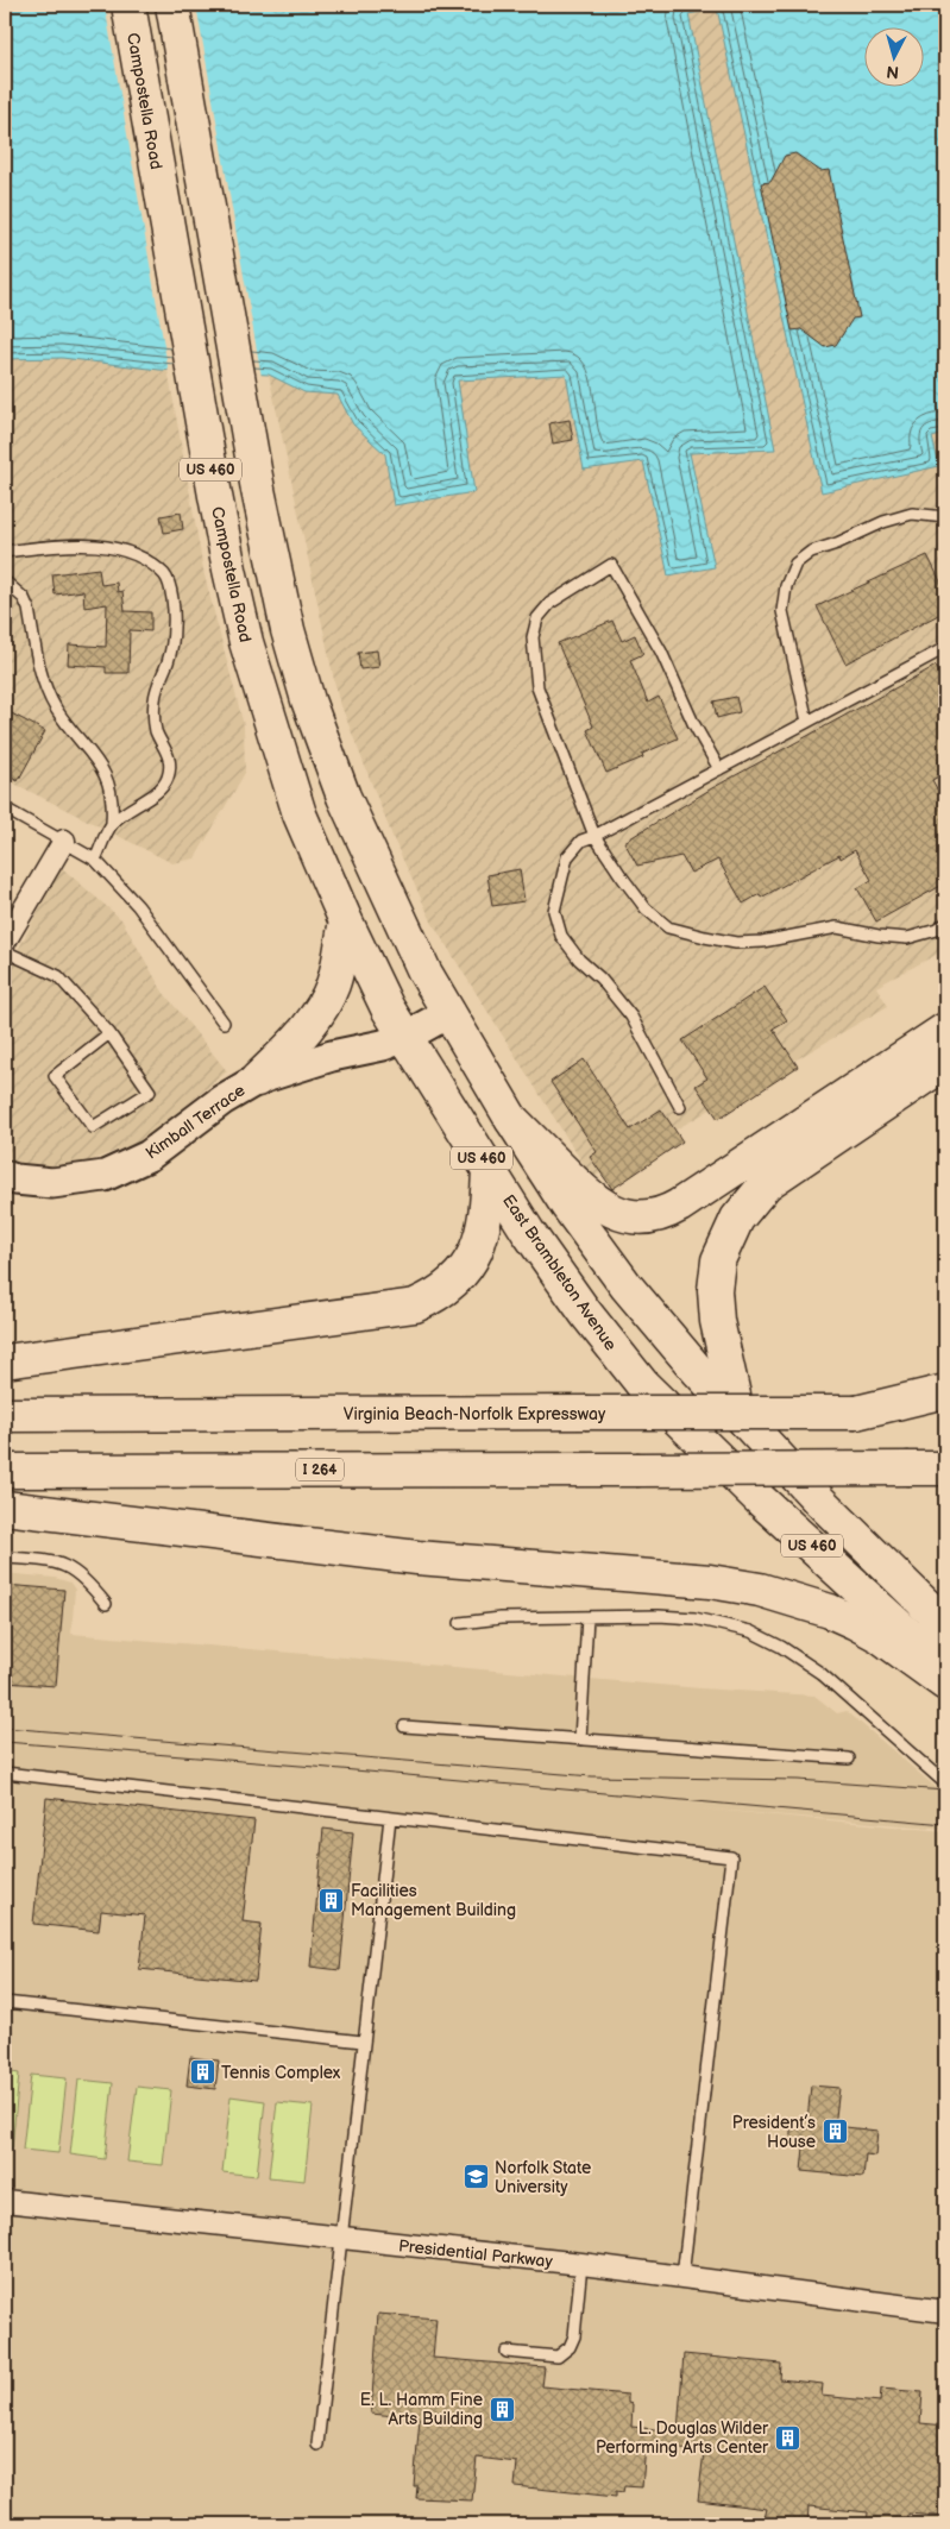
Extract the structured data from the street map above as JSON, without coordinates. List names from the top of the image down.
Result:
{
  "streets": {
    "main road": [
      "Campostella Road",
      "US 460",
      "East Brambleton Avenue",
      "Virginia Beach-Norfolk Expressway",
      "I 264"
    ],
    "street": ["Kimball Terrace", "Presidential Parkway"]
  },
  "crossings": [
    ["Campostella Road", "East Brambleton Avenue"],
    ["US 460", "Kimball Terrace"],
    ["Kimball Terrace", "East Brambleton Avenue"]
  ],
  "places": {
    "building": [
      "Facilities Management Building",
      "Tennis Complex",
      "President’s House",
      "E. L. Hamm Fine Arts Building",
      "L. Douglas Wilder Performing Arts Center"
    ],
    "school or university": ["Norfolk State University"]
  },
  "north": "bottom"
}
